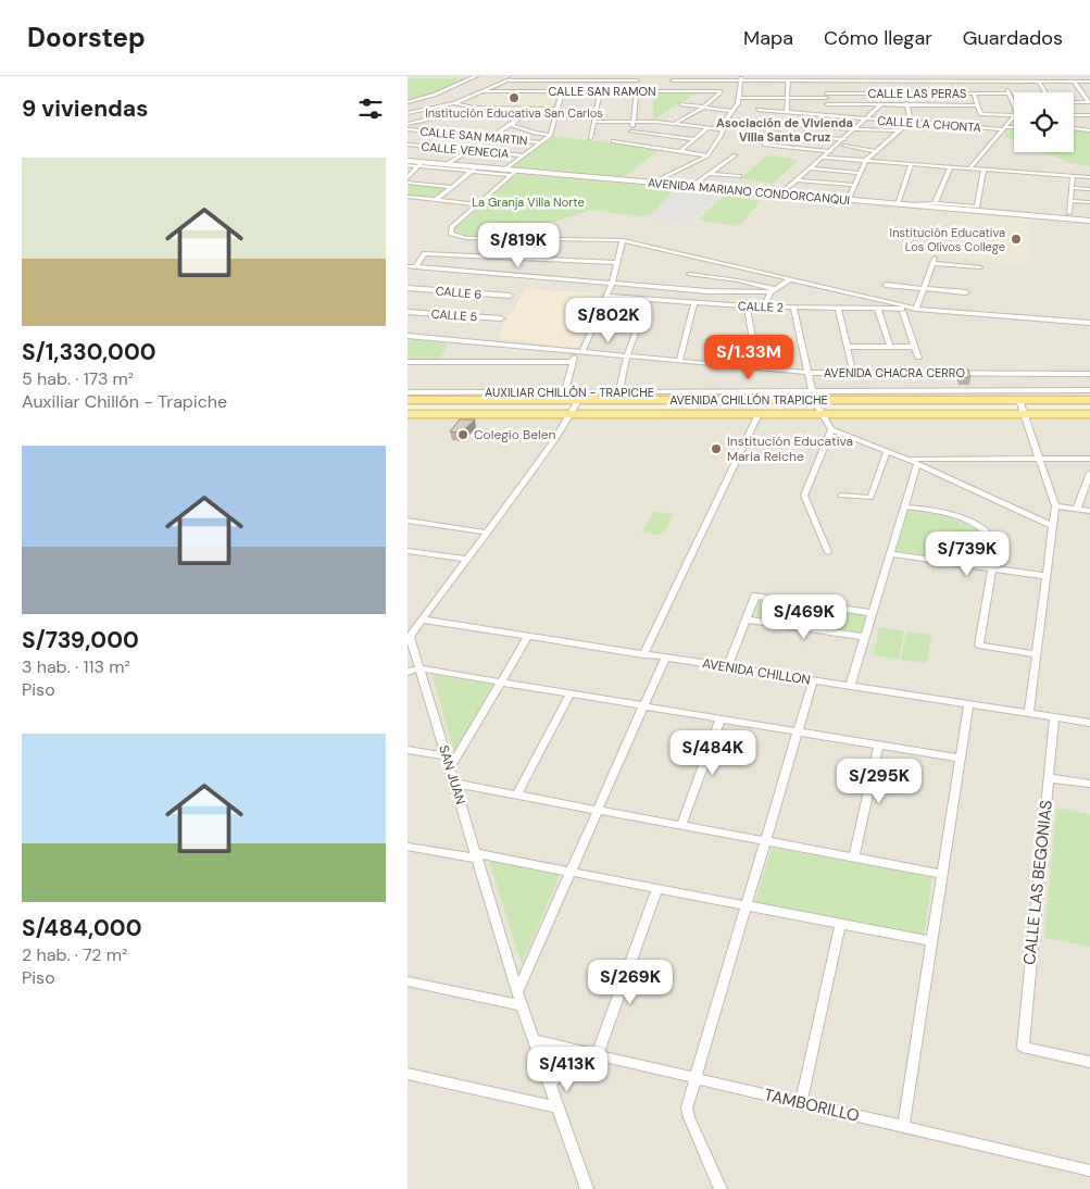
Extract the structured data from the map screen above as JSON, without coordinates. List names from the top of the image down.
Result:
{
  "streets": {
    "main road": ["AVENIDA CHILLÓN TRAPICHE"],
    "street": [
      "CALLE SAN RAMON",
      "CALLE LAS PERAS",
      "CALLE LA CHONTA",
      "CALLE SAN MARTIN",
      "CALLE VENECIA",
      "AVENIDA MARIANO CONDORCANQUI",
      "CALLE 6",
      "CALLE 2",
      "CALLE 5",
      "AVENIDA CHACRA CERRO",
      "AUXILIAR CHILLÓN - TRAPICHE",
      "AVENIDA CHILLON",
      "SAN JUAN",
      "CALLE LAS BEGONIAS",
      "TAMBORILLO"
    ]
  },
  "crossings": [
    ["AUXILIAR CHILLÓN - TRAPICHE", "AVENIDA CHILLÓN TRAPICHE"],
    ["AVENIDA CHILLÓN TRAPICHE", "SAN JUAN"],
    ["AVENIDA CHILLON", "SAN JUAN"],
    ["AVENIDA CHILLON", "CALLE LAS BEGONIAS"],
    ["SAN JUAN", "TAMBORILLO"]
  ],
  "districts": ["Asociación de Vivienda Villa Santa Cruz"],
  "parks": ["La Granja Villa Norte"],
  "places": [
    "Institución Educativa San Carlos",
    "Institución Educativa Los Olivos College",
    "Colegio Belen",
    "Institución Educativa Maria Reiche"
  ],
  "page": {
    "header": "Doorstep",
    "nav": ["Mapa", "Cómo llegar", "Guardados"],
    "heading": "9 viviendas",
    "list": [
      {
        "name": "S/1,330,000",
        "note": "5 hab. · 173 m² · Auxiliar Chillón - Trapiche"
      },
      {
        "name": "S/739,000",
        "note": "3 hab. · 113 m² · Piso"
      },
      {
        "name": "S/484,000",
        "note": "2 hab. · 72 m² · Piso"
      }
    ],
    "price": [
      "S/819K",
      "S/802K",
      "S/1.33M",
      "S/739K",
      "S/469K",
      "S/484K",
      "S/295K",
      "S/269K",
      "S/413K"
    ]
  }
}
